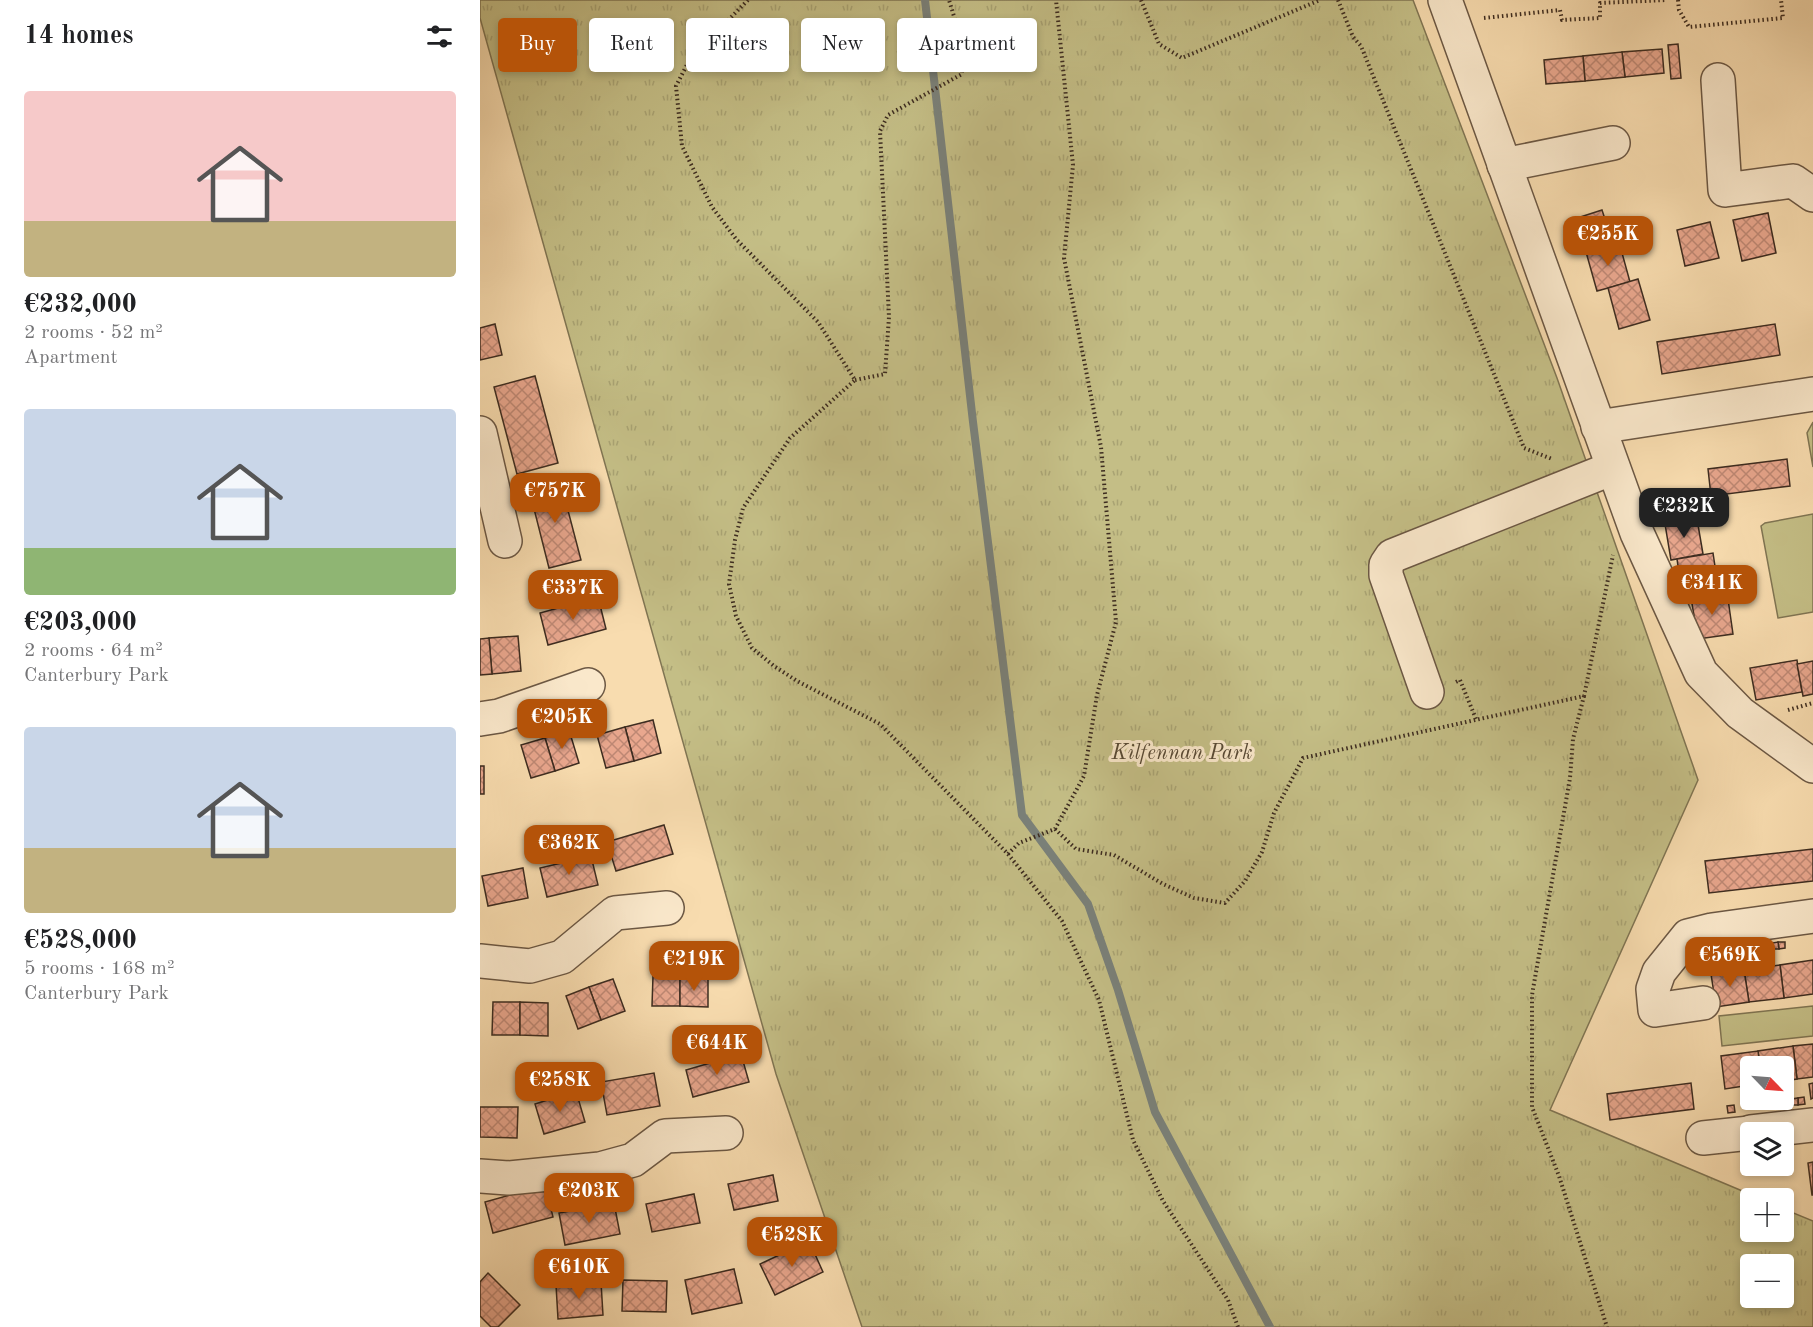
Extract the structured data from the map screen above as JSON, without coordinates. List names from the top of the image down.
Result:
{
  "parks": ["Kilfennan Park"],
  "north": "bottom right",
  "page": {
    "heading": "14 homes",
    "chip": [
      "Buy",
      "Rent",
      "Filters",
      "New",
      "Apartment"
    ],
    "list": [
      {
        "name": "€232,000",
        "note": "2 rooms · 52 m² · Apartment"
      },
      {
        "name": "€203,000",
        "note": "2 rooms · 64 m² · Canterbury Park"
      },
      {
        "name": "€528,000",
        "note": "5 rooms · 168 m² · Canterbury Park"
      }
    ],
    "price": [
      "€255K",
      "€757K",
      "€232K",
      "€341K",
      "€337K",
      "€205K",
      "€362K",
      "€569K",
      "€219K",
      "€644K",
      "€258K",
      "€203K",
      "€528K",
      "€610K"
    ],
    "map_buttons": ["+", "−"]
  }
}
